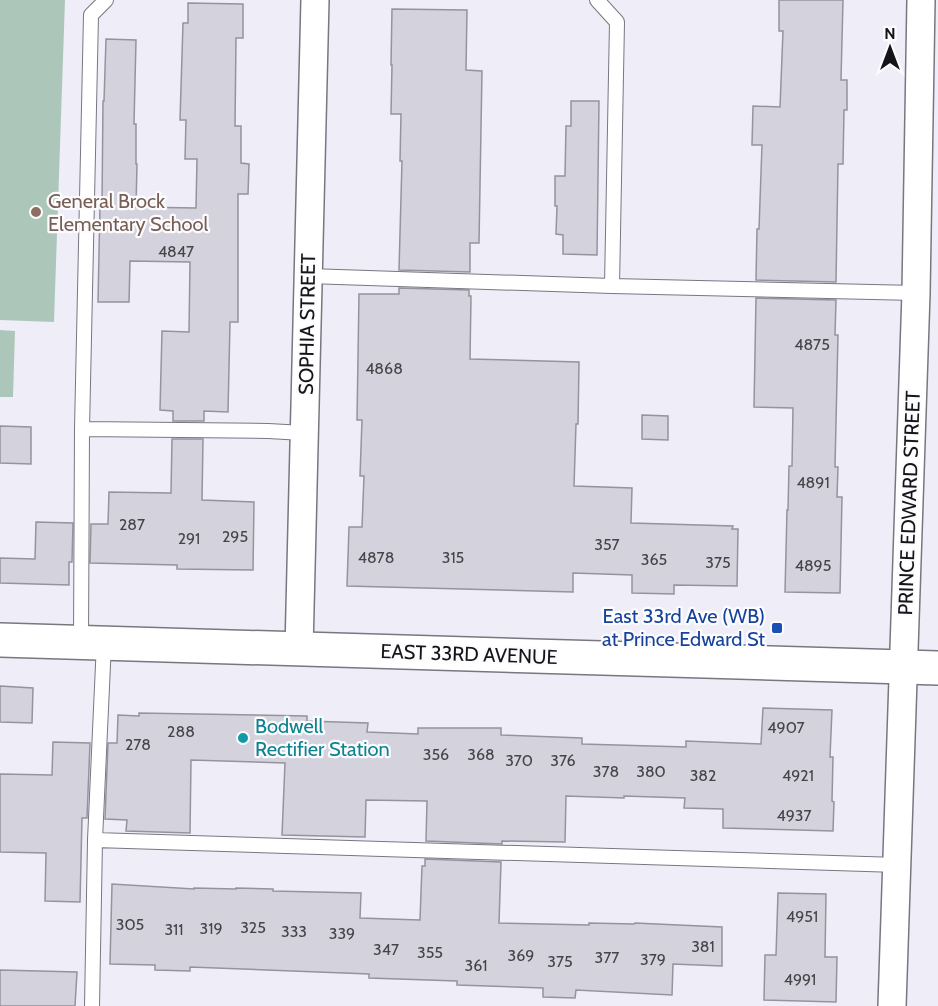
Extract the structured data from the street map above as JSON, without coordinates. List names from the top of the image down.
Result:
{
  "streets": {
    "street": ["SOPHIA STREET", "PRINCE EDWARD STREET", "EAST 33RD AVENUE"]
  },
  "crossings": [
    ["SOPHIA STREET", "EAST 33RD AVENUE"],
    ["PRINCE EDWARD STREET", "EAST 33RD AVENUE"]
  ],
  "places": {
    "other": ["General Brock Elementary School", "Bodwell Rectifier Station"],
    "transit": ["East 33rd Ave (WB) at Prince Edward St"]
  },
  "house_numbers": [
    "4847",
    "4875",
    "4868",
    "4891",
    "287",
    "295",
    "291",
    "357",
    "4878",
    "315",
    "365",
    "375",
    "4895",
    "4907",
    "288",
    "278",
    "356",
    "368",
    "370",
    "376",
    "378",
    "380",
    "382",
    "4921",
    "4937",
    "4951",
    "305",
    "325",
    "319",
    "311",
    "333",
    "339",
    "381",
    "347",
    "355",
    "369",
    "377",
    "379",
    "375",
    "361",
    "4991"
  ],
  "north": "top"
}
